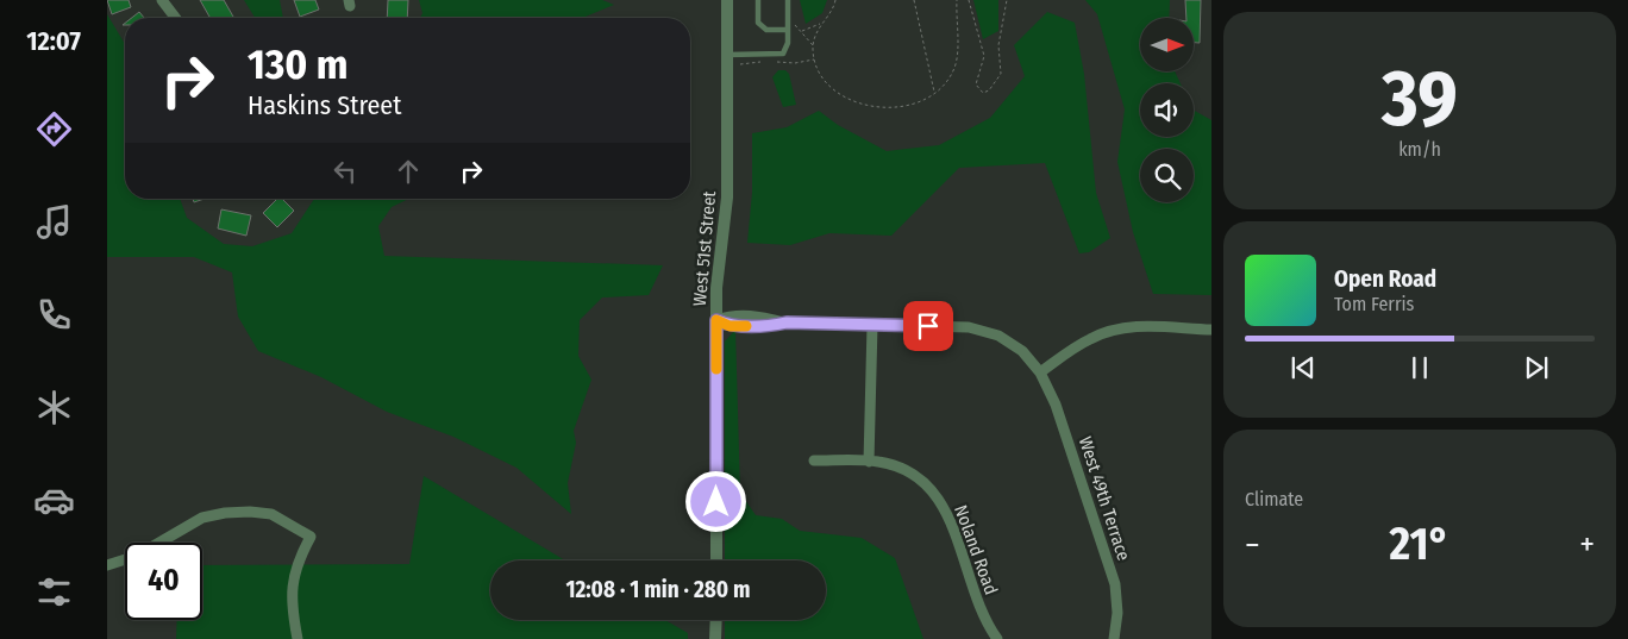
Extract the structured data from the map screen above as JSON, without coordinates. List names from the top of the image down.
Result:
{
  "streets": {
    "street": ["West 51st Street", "West 49th Terrace", "Noland Road"]
  },
  "crossings": [
    ["West 51st Street", "West 49th Terrace"]
  ],
  "north": "right",
  "page": {
    "tabs": "12:07",
    "tile": [
      ["39", "km/h"],
      "Climate"
    ],
    "turn": ["130 m", "Haskins Street"],
    "song": ["Open Road", "Tom Ferris"],
    "heat": ["−", "21°", "+"],
    "limit": "40",
    "trip": "12:08 · 1 min · 280 m"
  }
}
